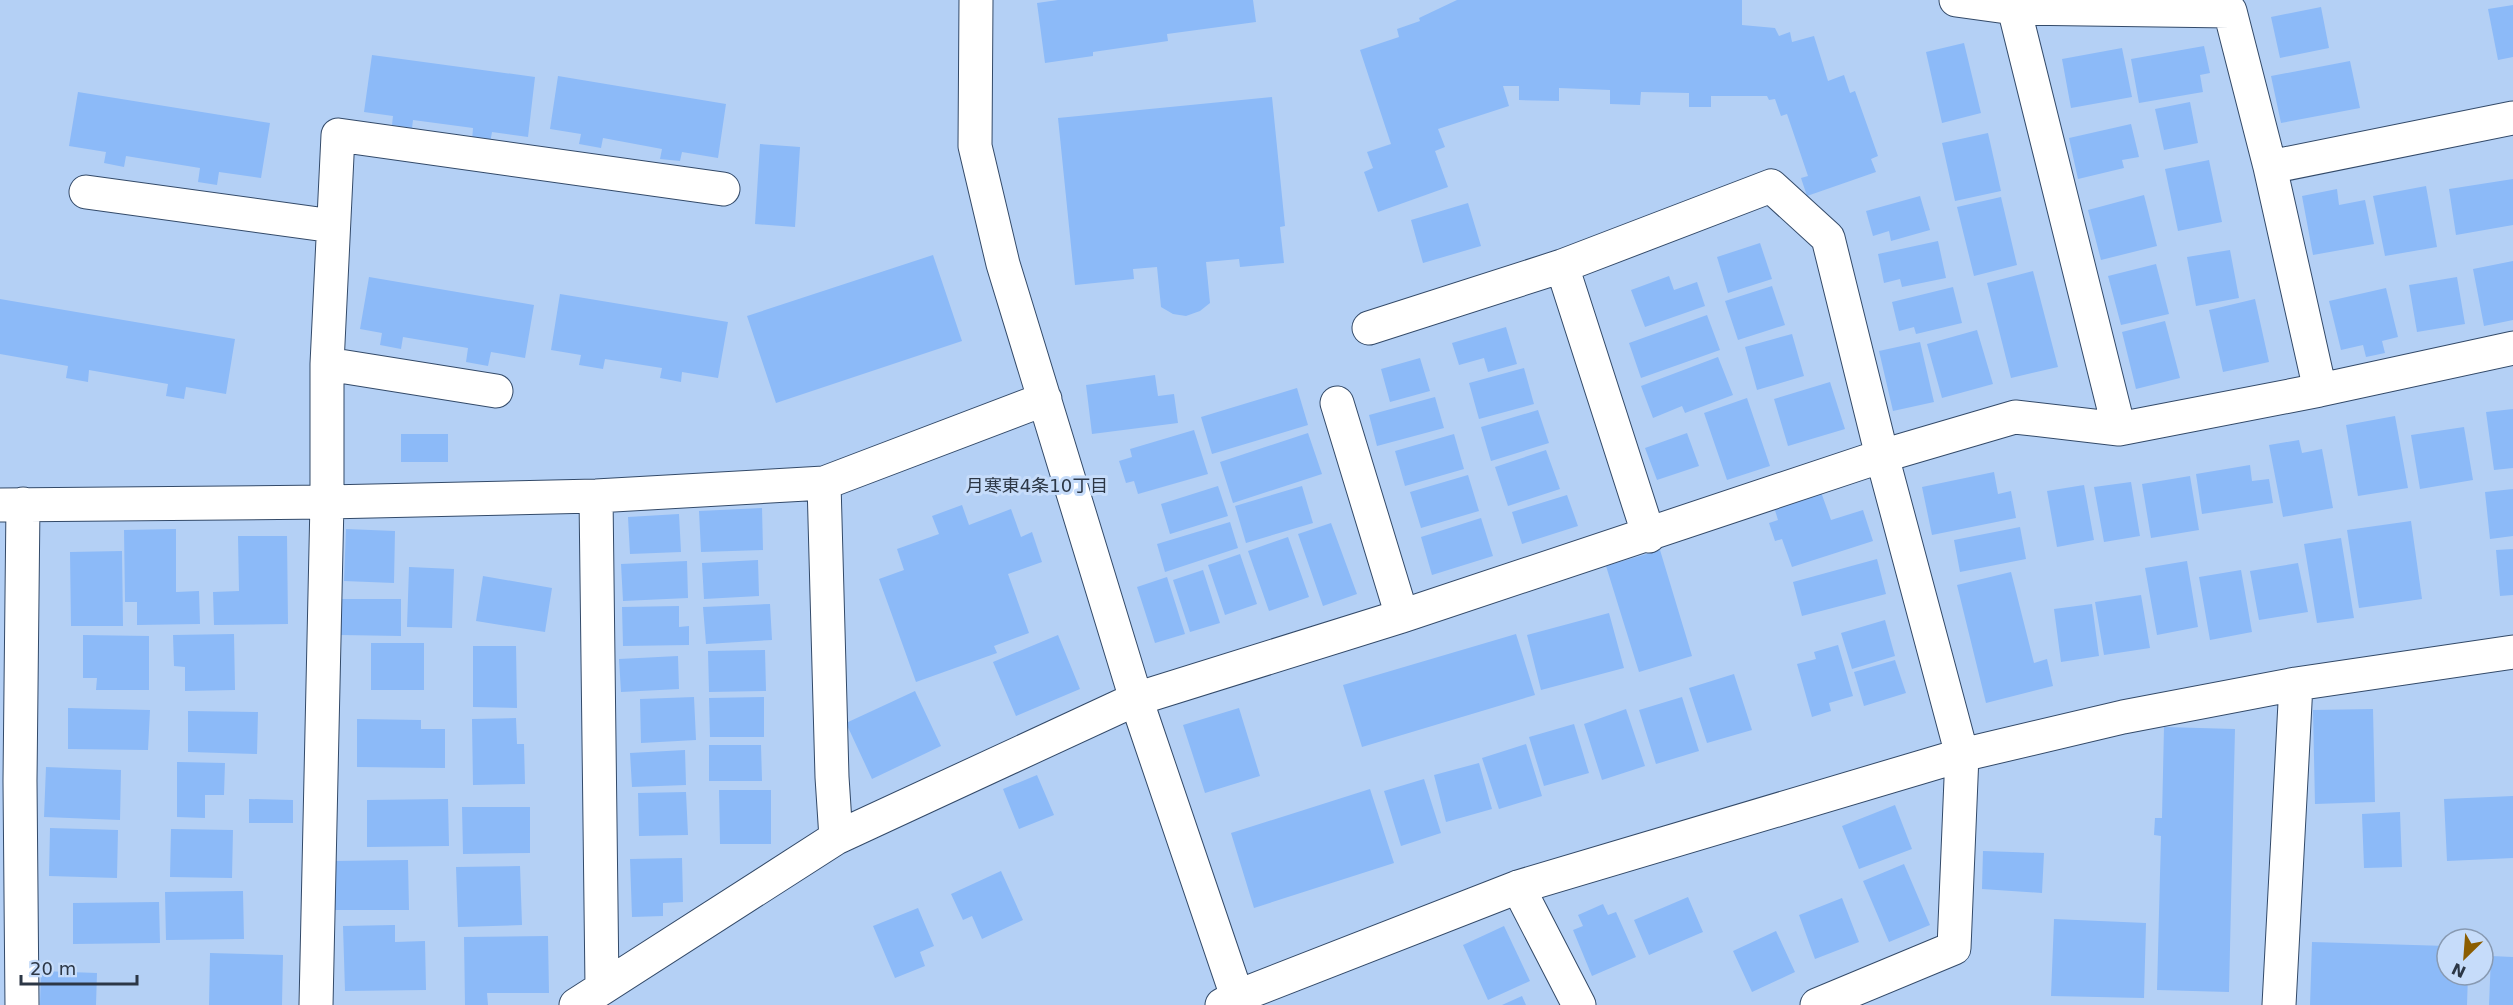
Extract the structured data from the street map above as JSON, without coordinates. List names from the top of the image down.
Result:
{
  "districts": ["月寒東4条10丁目"],
  "scale_bar": "20 m",
  "north": "bottom left"
}
